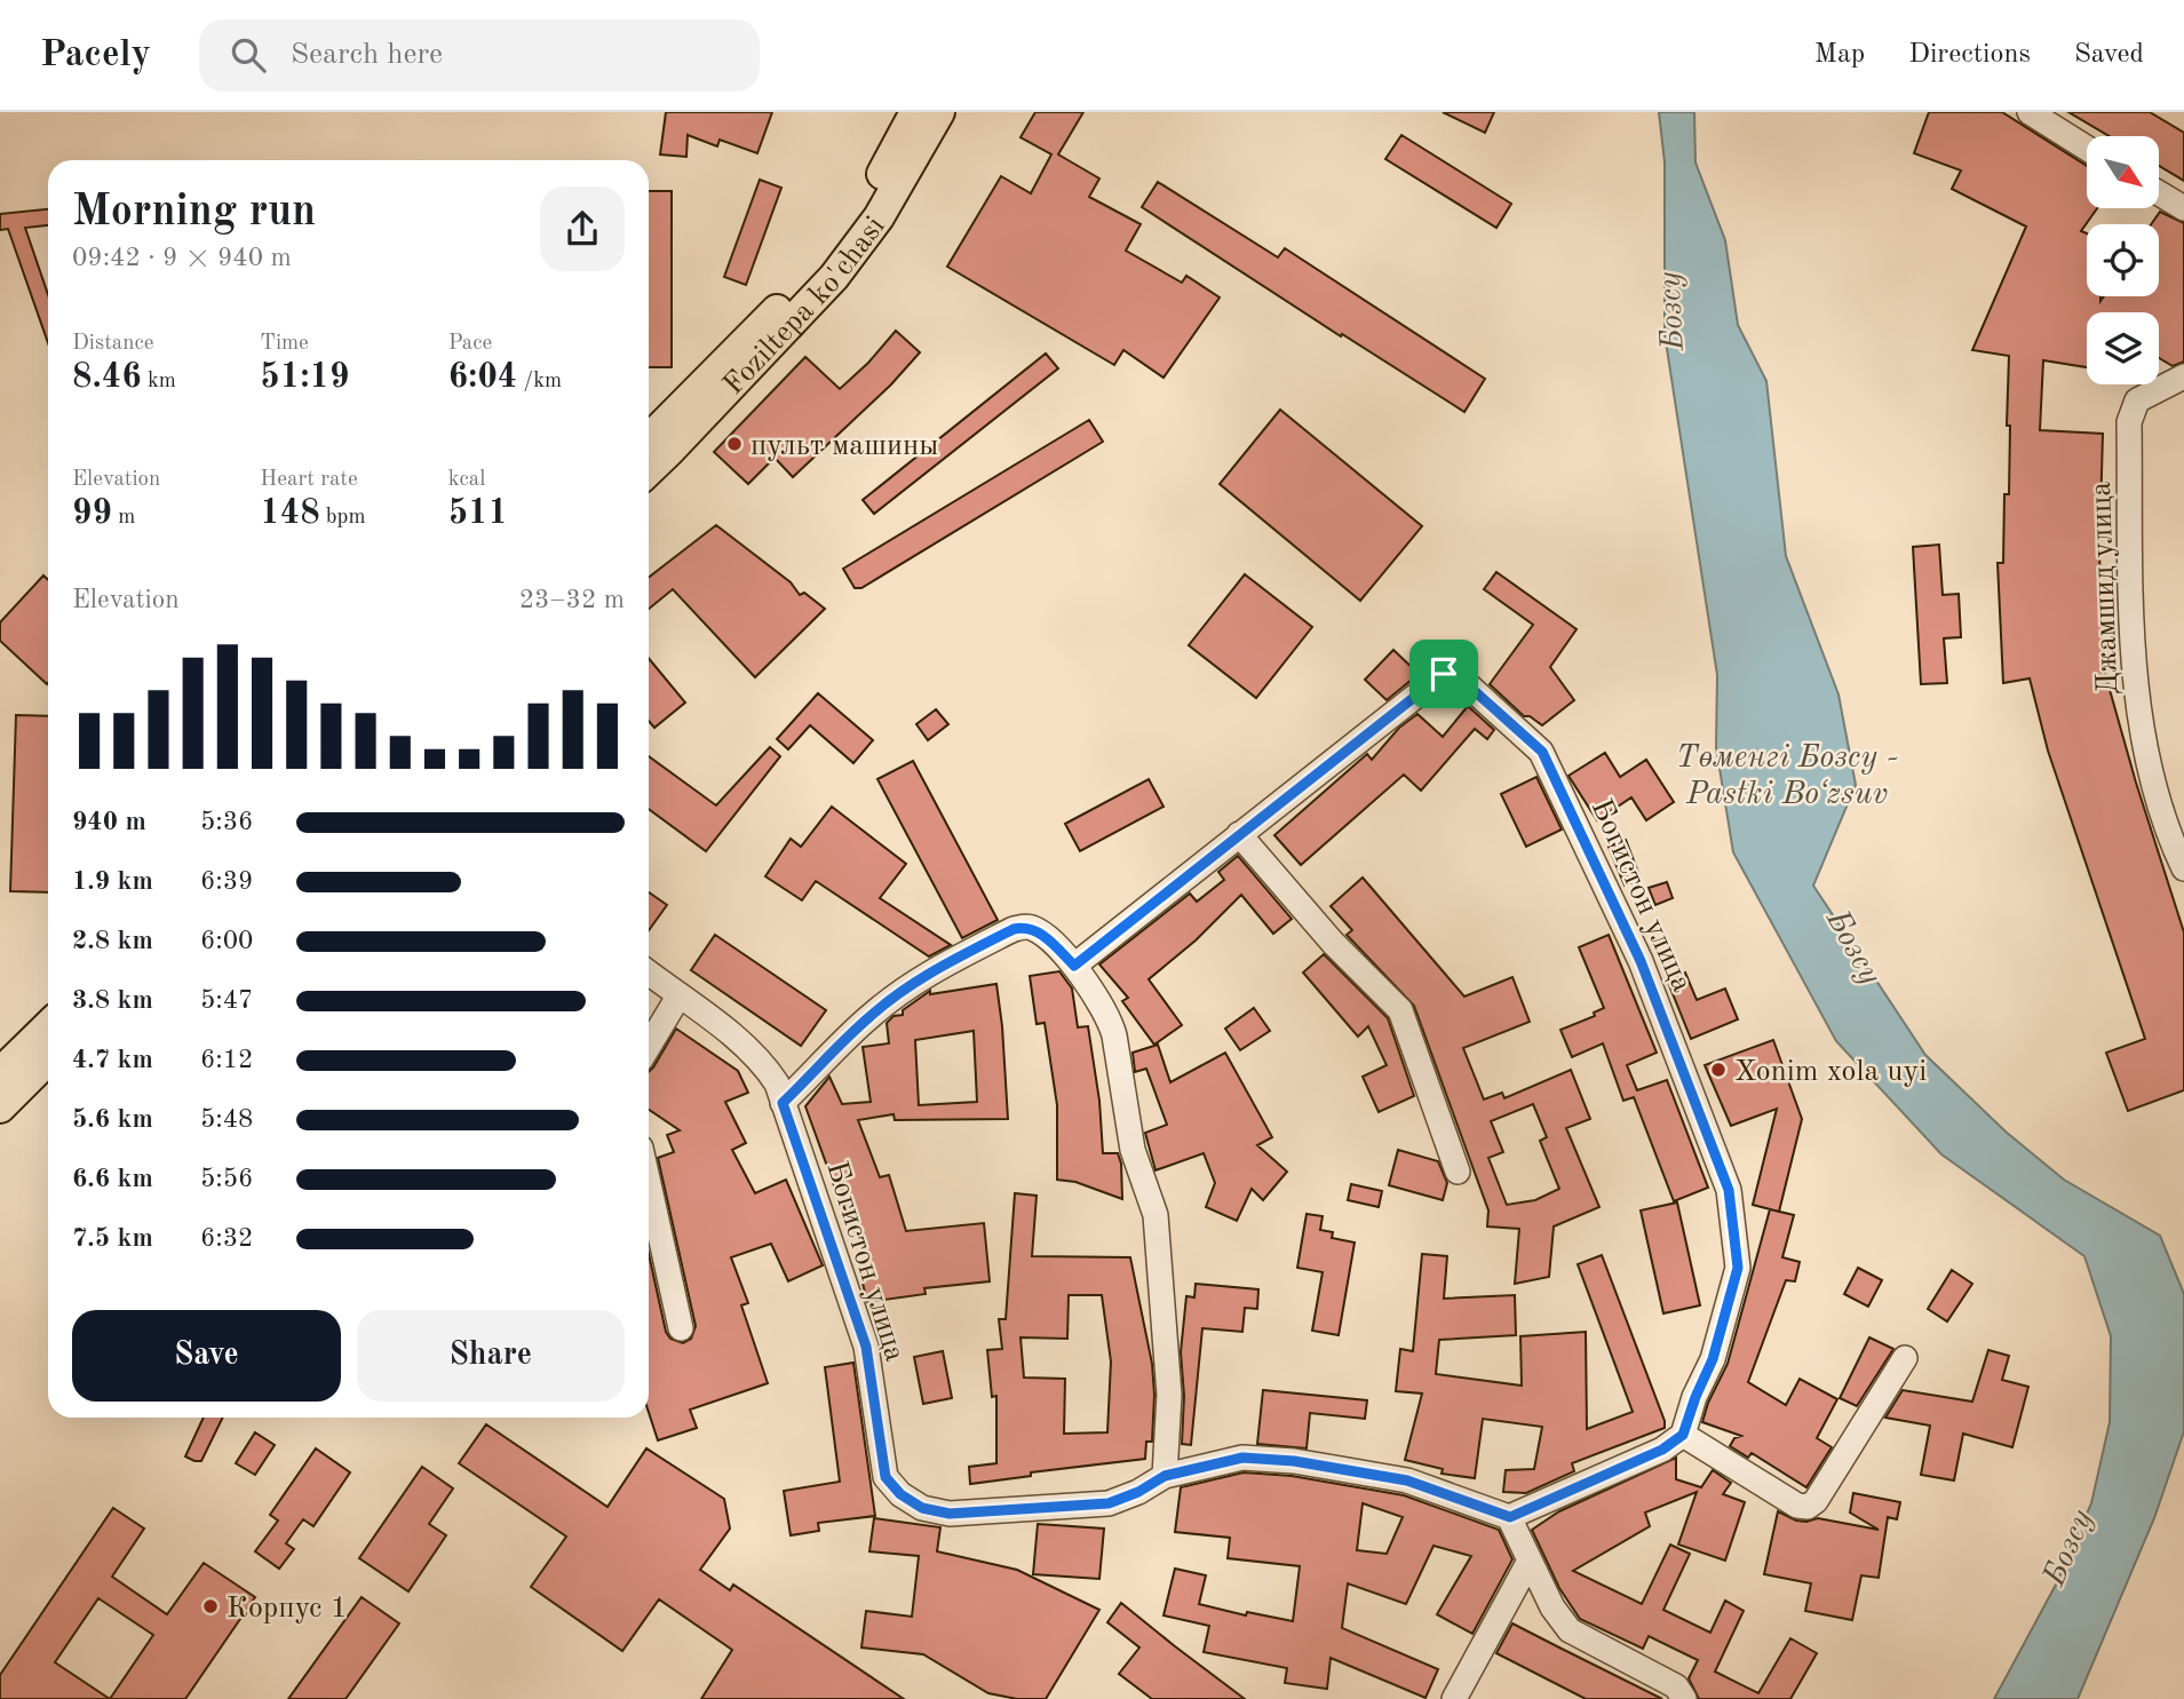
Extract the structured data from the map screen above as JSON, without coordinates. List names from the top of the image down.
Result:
{
  "streets": {
    "main road": ["Foziltepa ko'chasi"],
    "street": ["Джамшид улица", "Богистон улица"]
  },
  "water": ["Бозсу", "Төменгі Бозсу - Pastki Boʻzsuv"],
  "places": ["пульт машины", "Xonim xola uyi", "Корпус 1"],
  "north": "bottom right",
  "page": {
    "header": "Pacely",
    "search": "Search here",
    "nav": ["Map", "Directions", "Saved"],
    "heading": ["Morning run", "09:42 · 9 × 940 m"],
    "stats": [
      ["Distance", "8.46 km"],
      ["Time", "51:19"],
      ["Pace", "6:04 /km"],
      ["Elevation", "99 m"],
      ["Heart rate", "148 bpm"],
      ["kcal", "511"]
    ],
    "chart": ["Elevation", "23–32 m"],
    "list": [
      {
        "name": "940 m",
        "note": "5:36"
      },
      {
        "name": "1.9 km",
        "note": "6:39"
      },
      {
        "name": "2.8 km",
        "note": "6:00"
      },
      {
        "name": "3.8 km",
        "note": "5:47"
      },
      {
        "name": "4.7 km",
        "note": "6:12"
      },
      {
        "name": "5.6 km",
        "note": "5:48"
      },
      {
        "name": "6.6 km",
        "note": "5:56"
      },
      {
        "name": "7.5 km",
        "note": "6:32"
      }
    ],
    "buttons": ["Save", "Share"]
  }
}
